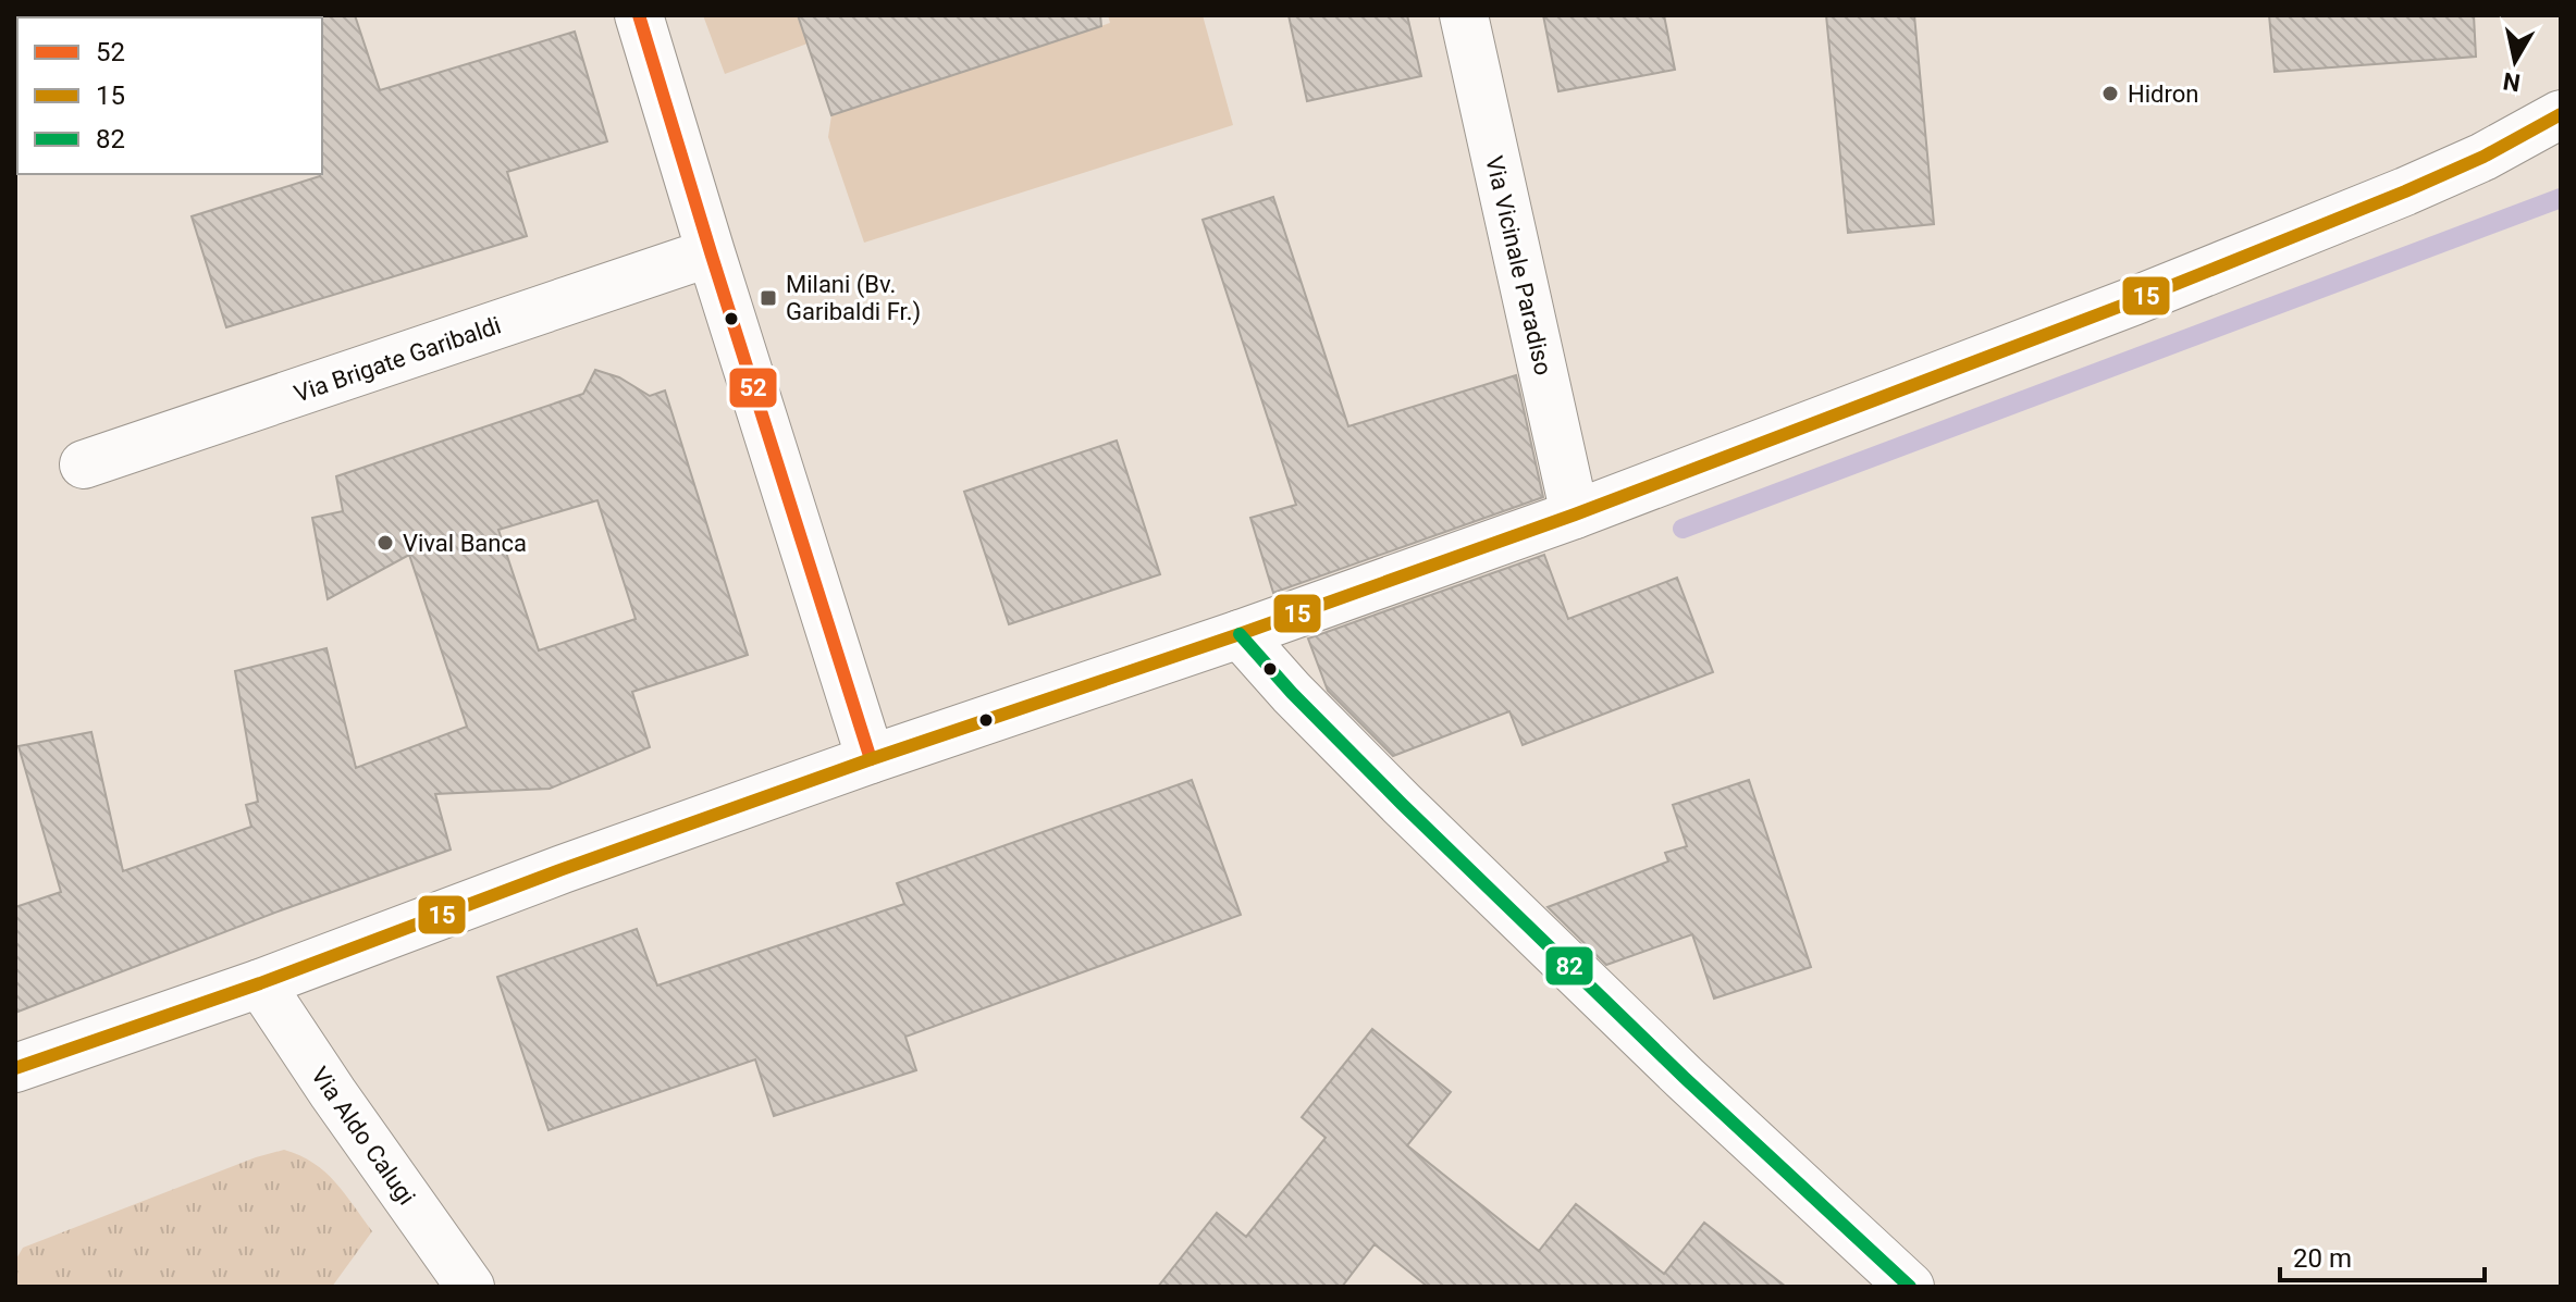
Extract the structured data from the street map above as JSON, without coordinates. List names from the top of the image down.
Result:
{
  "streets": {
    "street": ["Via Vicinale Paradiso", "Via Brigate Garibaldi", "Via Aldo Calugi"]
  },
  "places": {
    "other": ["Hidron", "Vival Banca"],
    "transit": ["Milani (Bv. Garibaldi Fr.)"]
  },
  "lines": ["transit line 52", "transit line 15", "transit line 82"],
  "legend": ["52", "15", "82"],
  "scale_bar": "20 m",
  "north": "bottom"
}
